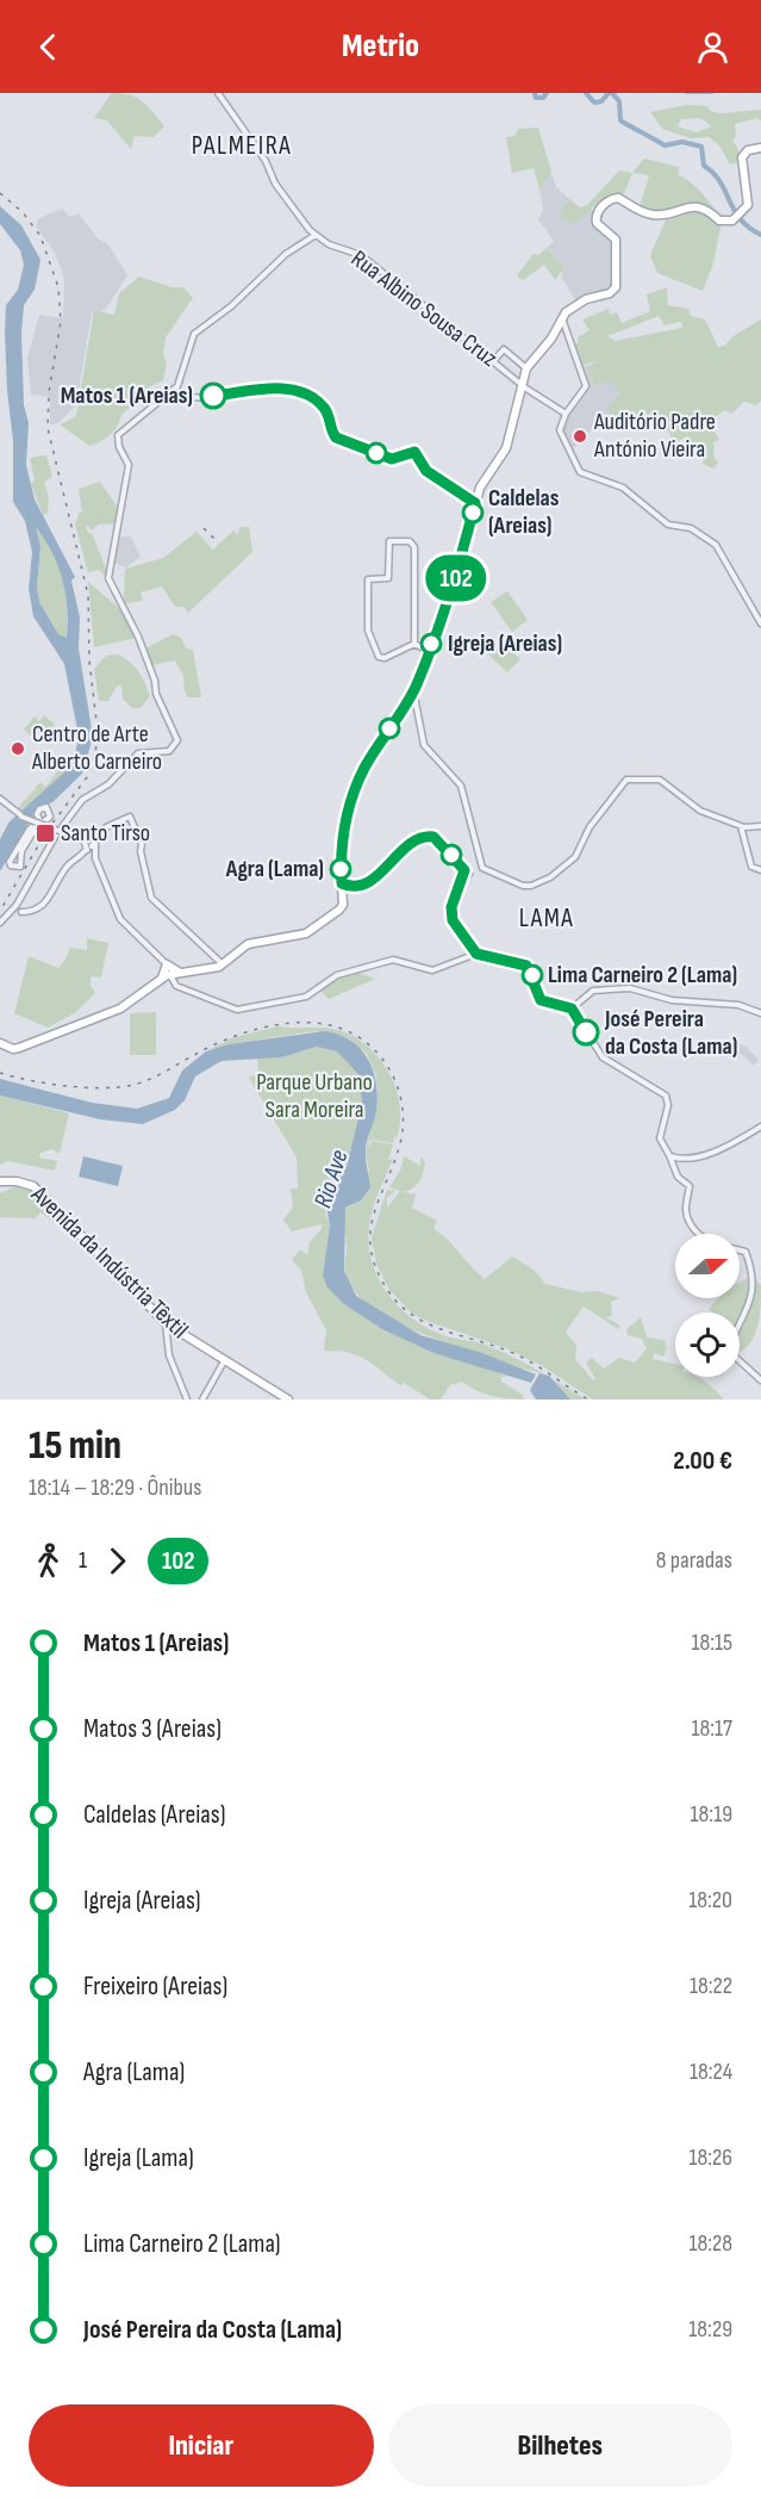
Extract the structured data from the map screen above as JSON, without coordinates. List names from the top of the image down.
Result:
{
  "streets": {
    "main road": ["Avenida da Indústria Têxtil"],
    "street": ["Rua Albino Sousa Cruz"]
  },
  "districts": ["PALMEIRA", "LAMA"],
  "water": ["Rio Ave"],
  "parks": ["Parque Urbano Sara Moreira"],
  "places": {
    "other": [
      "Matos 1 (Areias)",
      "Auditório Padre António Vieira",
      "Caldelas (Areias)",
      "Igreja (Areias)",
      "Centro de Arte Alberto Carneiro",
      "Agra (Lama)",
      "Lima Carneiro 2 (Lama)",
      "José Pereira da Costa (Lama)"
    ],
    "transit": ["Santo Tirso"]
  },
  "lines": ["bus line 102"],
  "north": "right",
  "page": {
    "header": "Metrio",
    "on_map": "102",
    "heading": ["15 min", "18:14 – 18:29 · Ônibus", "2.00 €"],
    "legs": ["1", "102", "8 paradas"],
    "list": [
      {
        "name": "Matos 1 (Areias)",
        "value": "18:15"
      },
      {
        "name": "Matos 3 (Areias)",
        "value": "18:17"
      },
      {
        "name": "Caldelas (Areias)",
        "value": "18:19"
      },
      {
        "name": "Igreja (Areias)",
        "value": "18:20"
      },
      {
        "name": "Freixeiro (Areias)",
        "value": "18:22"
      },
      {
        "name": "Agra (Lama)",
        "value": "18:24"
      },
      {
        "name": "Igreja (Lama)",
        "value": "18:26"
      },
      {
        "name": "Lima Carneiro 2 (Lama)",
        "value": "18:28"
      },
      {
        "name": "José Pereira da Costa (Lama)",
        "value": "18:29"
      }
    ],
    "buttons": ["Iniciar", "Bilhetes"]
  }
}
